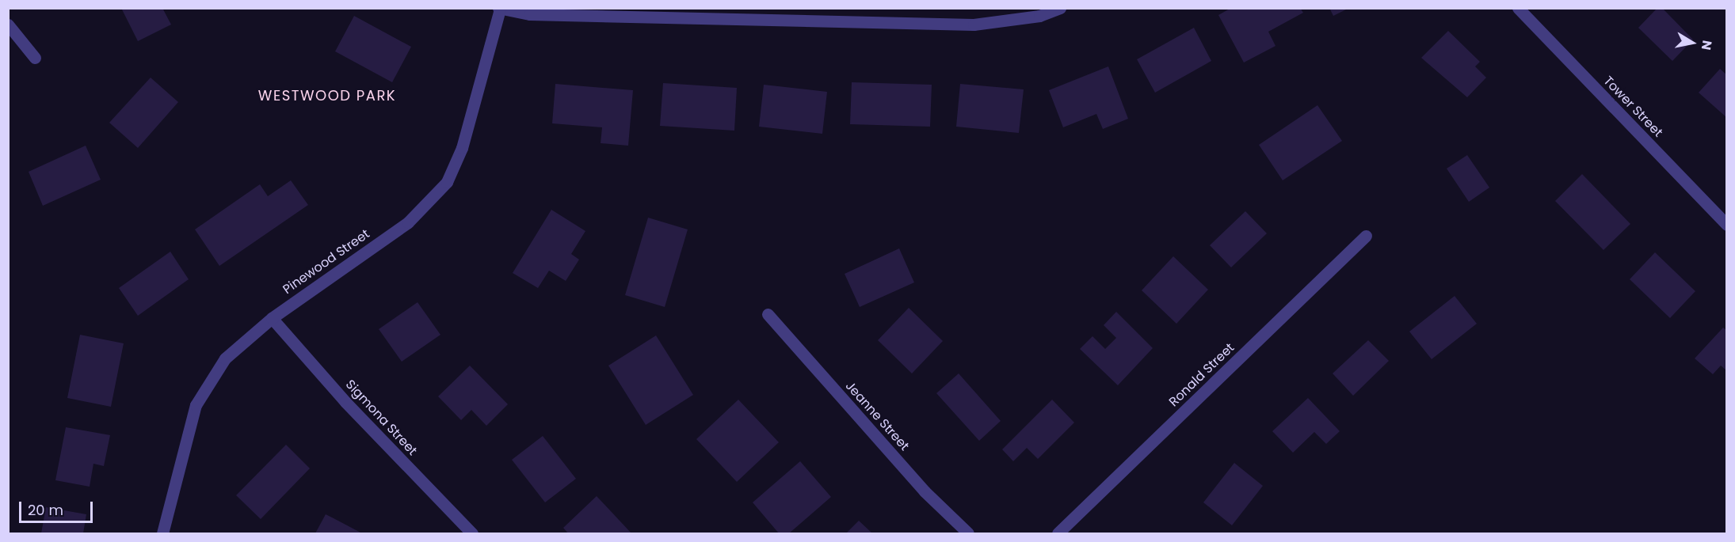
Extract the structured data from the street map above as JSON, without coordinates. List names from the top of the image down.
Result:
{
  "streets": {
    "street": [
      "Tower Street",
      "Pinewood Street",
      "Ronald Street",
      "Jeanne Street",
      "Sigmona Street"
    ]
  },
  "crossings": [
    ["Pinewood Street", "Sigmona Street"]
  ],
  "districts": ["WESTWOOD PARK"],
  "scale_bar": "20 m",
  "north": "right"
}
